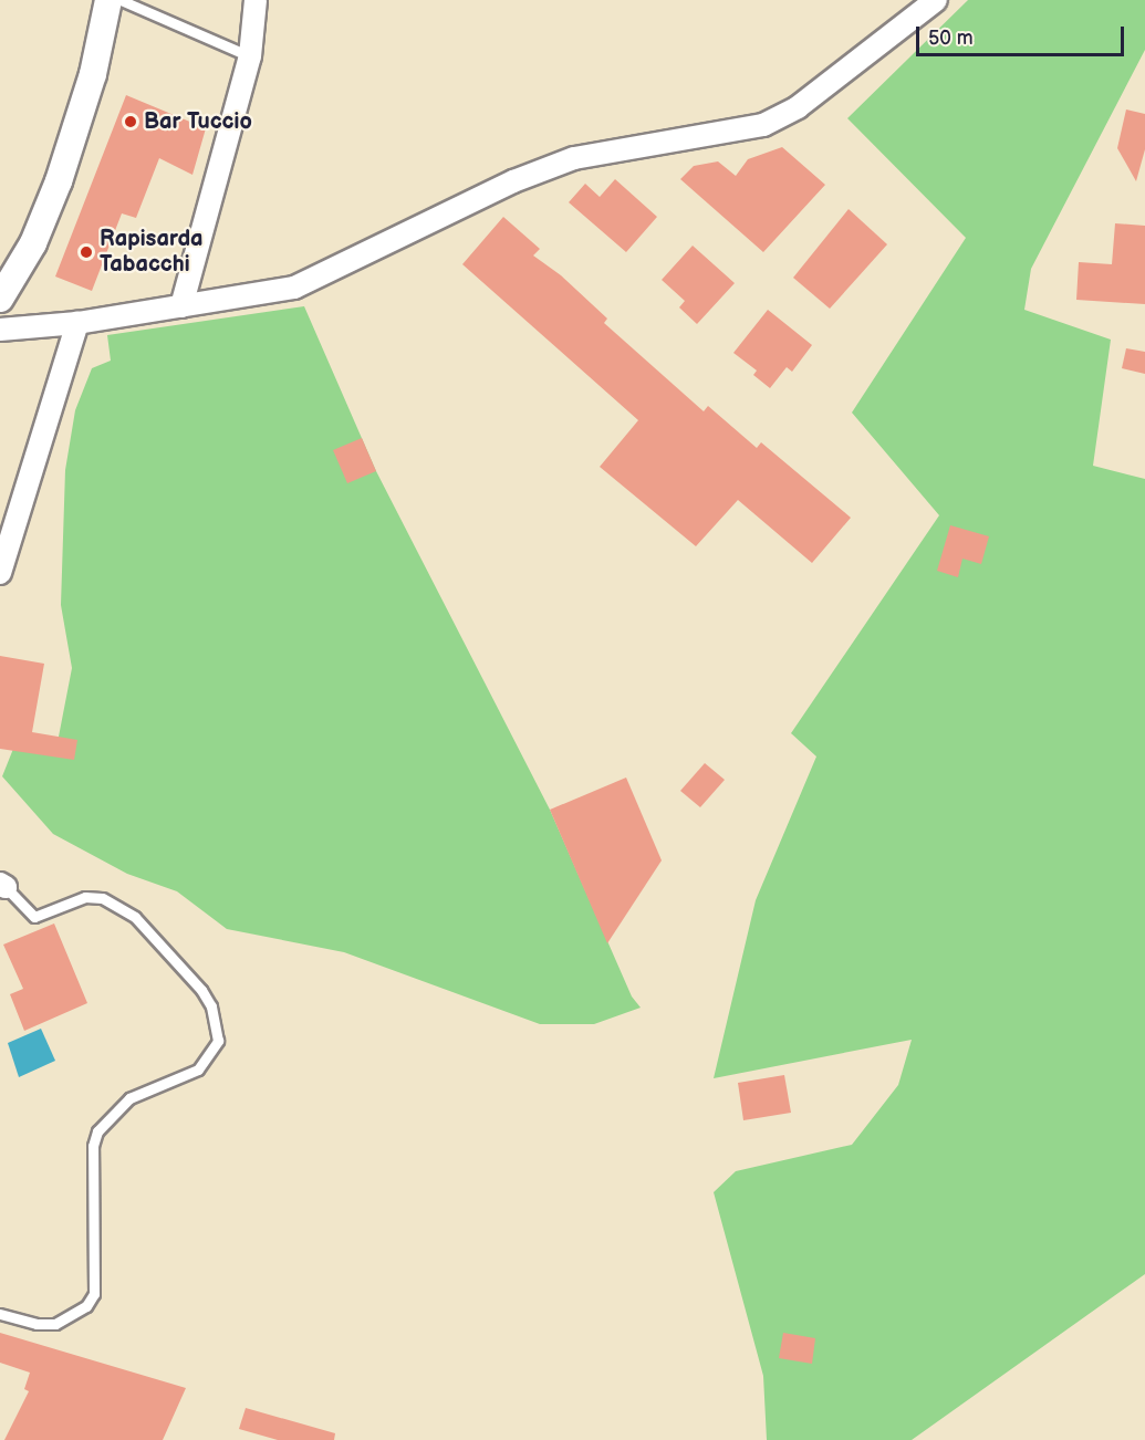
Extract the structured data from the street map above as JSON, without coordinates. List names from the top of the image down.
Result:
{
  "places": ["Bar Tuccio", "Rapisarda Tabacchi"],
  "scale_bar": "50 m"
}
